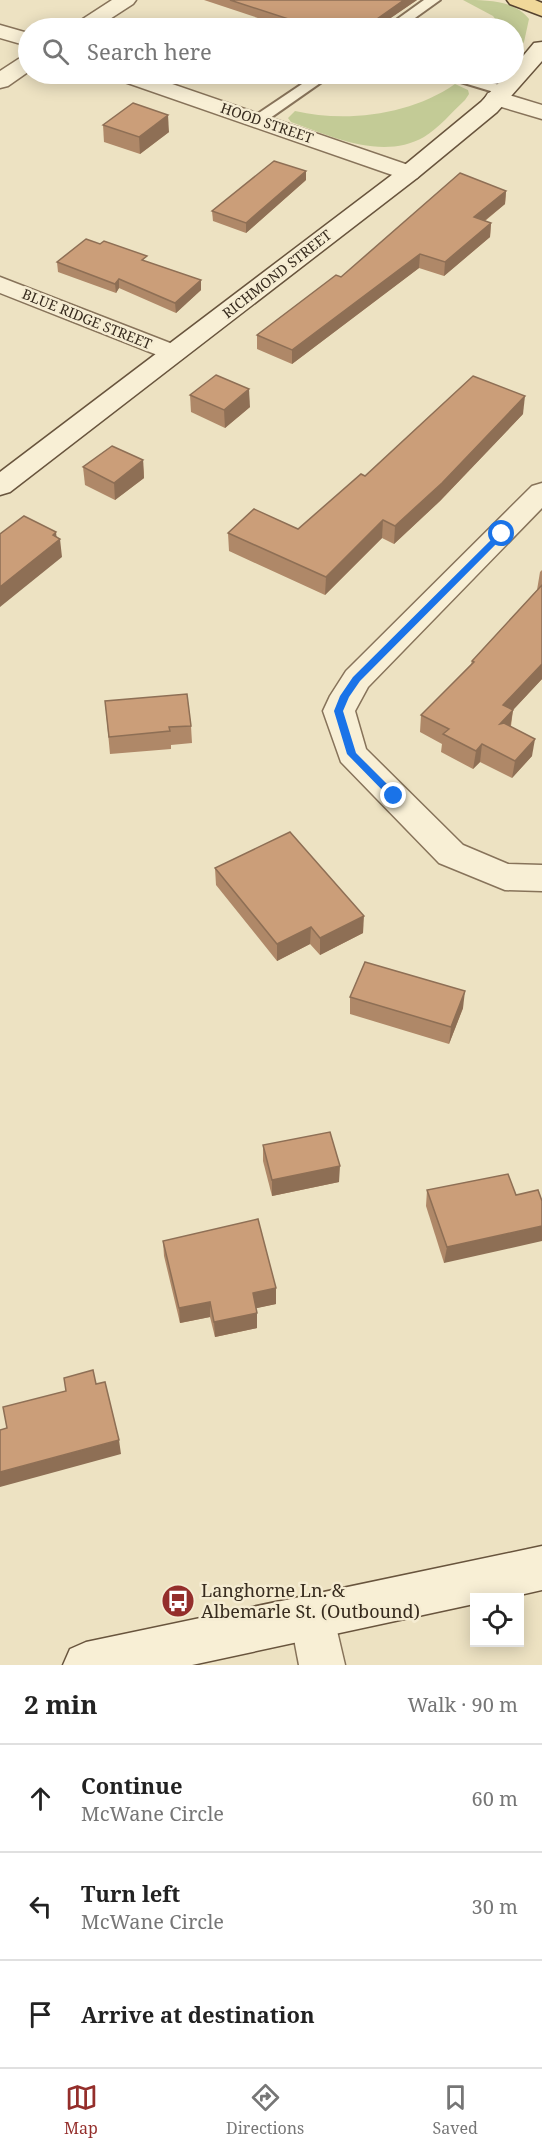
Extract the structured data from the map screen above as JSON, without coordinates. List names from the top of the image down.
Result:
{
  "streets": {
    "street": ["HOOD STREET", "RICHMOND STREET", "BLUE RIDGE STREET"]
  },
  "crossings": [
    ["HOOD STREET", "RICHMOND STREET"],
    ["RICHMOND STREET", "BLUE RIDGE STREET"]
  ],
  "places": {
    "bus stop": ["Langhorne Ln. & Albemarle St. (Outbound)"]
  },
  "page": {
    "search": "Search here",
    "heading": ["2 min", "Walk · 90 m"],
    "list": [
      ["Continue", "McWane Circle", "60 m"],
      ["Turn left", "McWane Circle", "30 m"],
      "Arrive at destination"
    ],
    "nav": ["Map", "Directions", "Saved"]
  }
}
